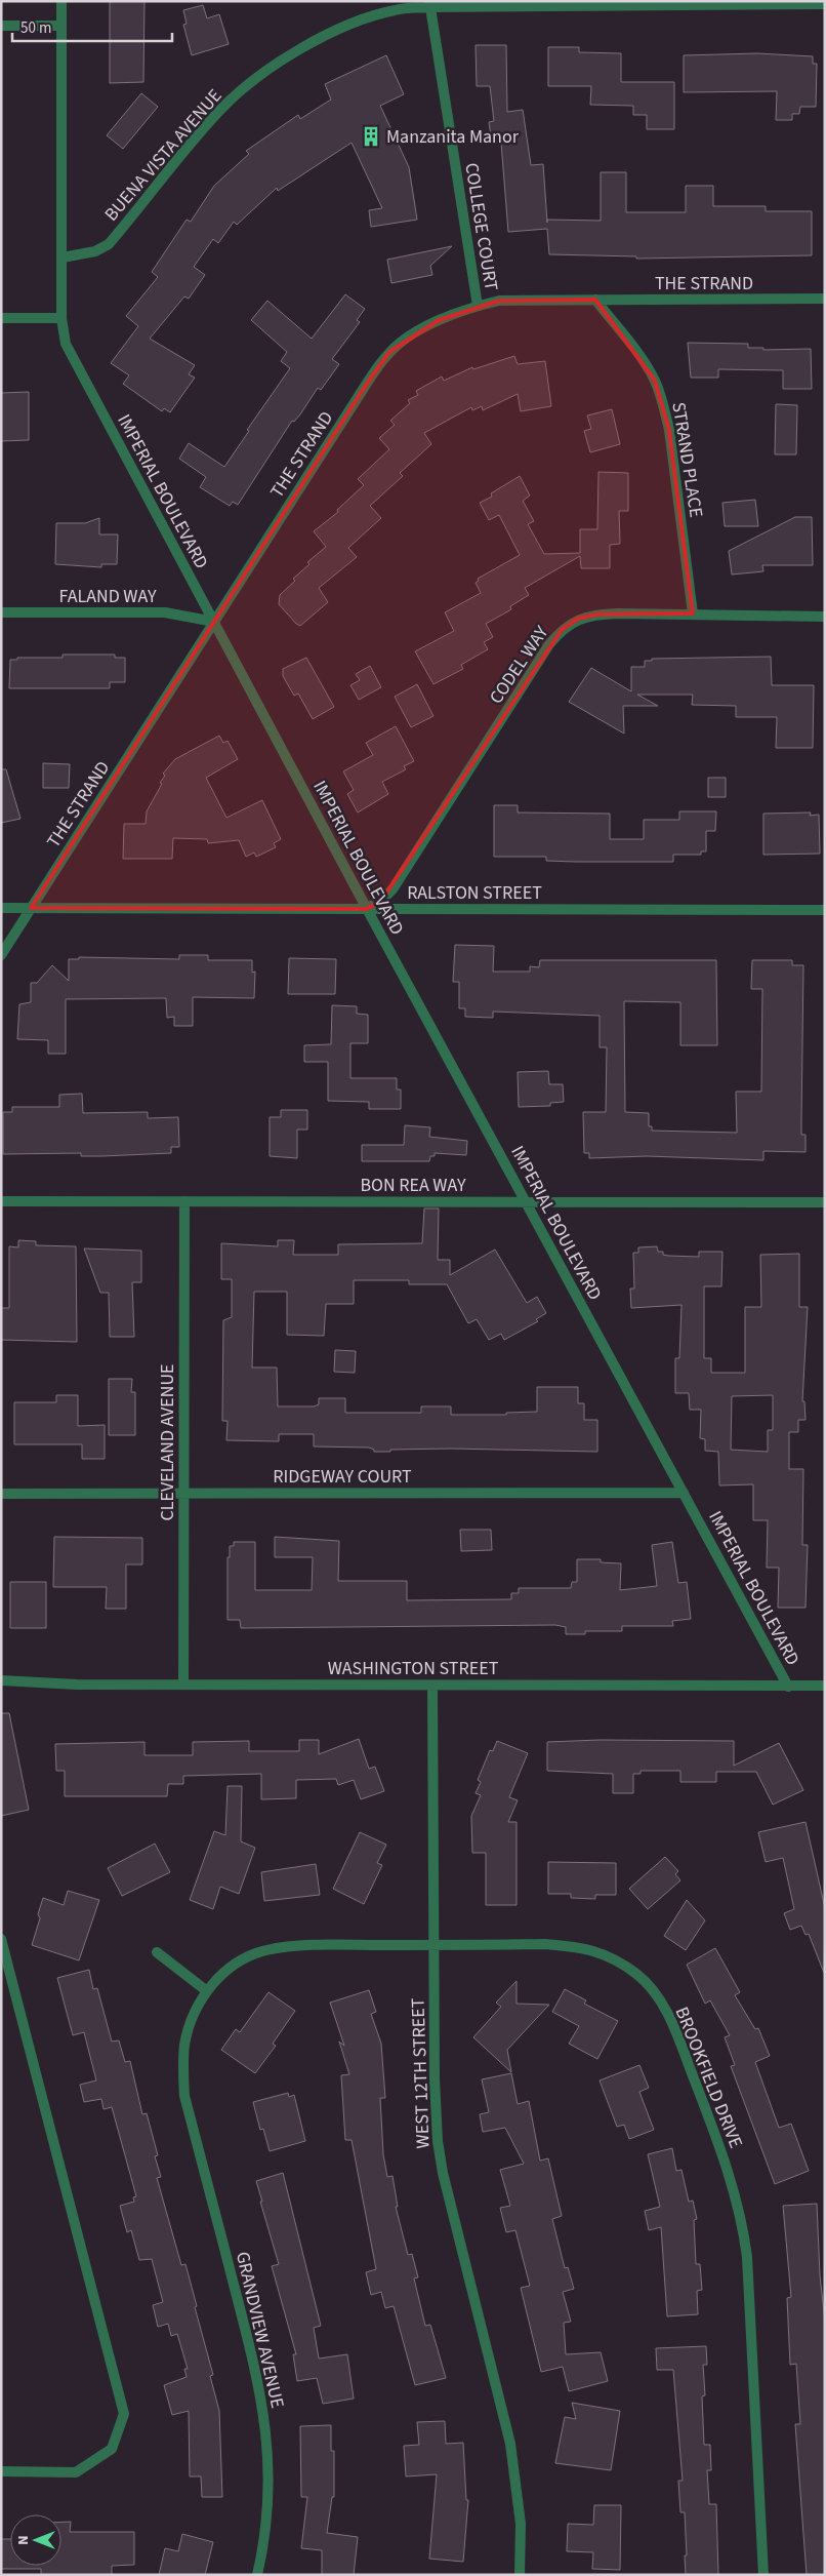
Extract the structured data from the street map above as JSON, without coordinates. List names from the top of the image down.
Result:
{
  "streets": {
    "street": [
      "BUENA VISTA AVENUE",
      "COLLEGE COURT",
      "THE STRAND",
      "STRAND PLACE",
      "IMPERIAL BOULEVARD",
      "FALAND WAY",
      "CODEL WAY",
      "RALSTON STREET",
      "BON REA WAY",
      "CLEVELAND AVENUE",
      "RIDGEWAY COURT",
      "WASHINGTON STREET",
      "WEST 12TH STREET",
      "BROOKFIELD DRIVE",
      "GRANDVIEW AVENUE"
    ]
  },
  "crossings": [
    ["BUENA VISTA AVENUE", "COLLEGE COURT"],
    ["BUENA VISTA AVENUE", "IMPERIAL BOULEVARD"],
    ["COLLEGE COURT", "THE STRAND"],
    ["THE STRAND", "STRAND PLACE"],
    ["THE STRAND", "IMPERIAL BOULEVARD"],
    ["THE STRAND", "FALAND WAY"],
    ["THE STRAND", "RALSTON STREET"],
    ["STRAND PLACE", "CODEL WAY"],
    ["IMPERIAL BOULEVARD", "FALAND WAY"],
    ["IMPERIAL BOULEVARD", "CODEL WAY"],
    ["IMPERIAL BOULEVARD", "RALSTON STREET"],
    ["IMPERIAL BOULEVARD", "BON REA WAY"],
    ["IMPERIAL BOULEVARD", "RIDGEWAY COURT"],
    ["IMPERIAL BOULEVARD", "WASHINGTON STREET"],
    ["CODEL WAY", "RALSTON STREET"],
    ["BON REA WAY", "CLEVELAND AVENUE"],
    ["CLEVELAND AVENUE", "RIDGEWAY COURT"],
    ["CLEVELAND AVENUE", "WASHINGTON STREET"],
    ["WASHINGTON STREET", "WEST 12TH STREET"],
    ["WEST 12TH STREET", "BROOKFIELD DRIVE"],
    ["BROOKFIELD DRIVE", "GRANDVIEW AVENUE"]
  ],
  "places": {
    "building": ["Manzanita Manor"]
  },
  "scale_bar": "50 m",
  "north": "left"
}
